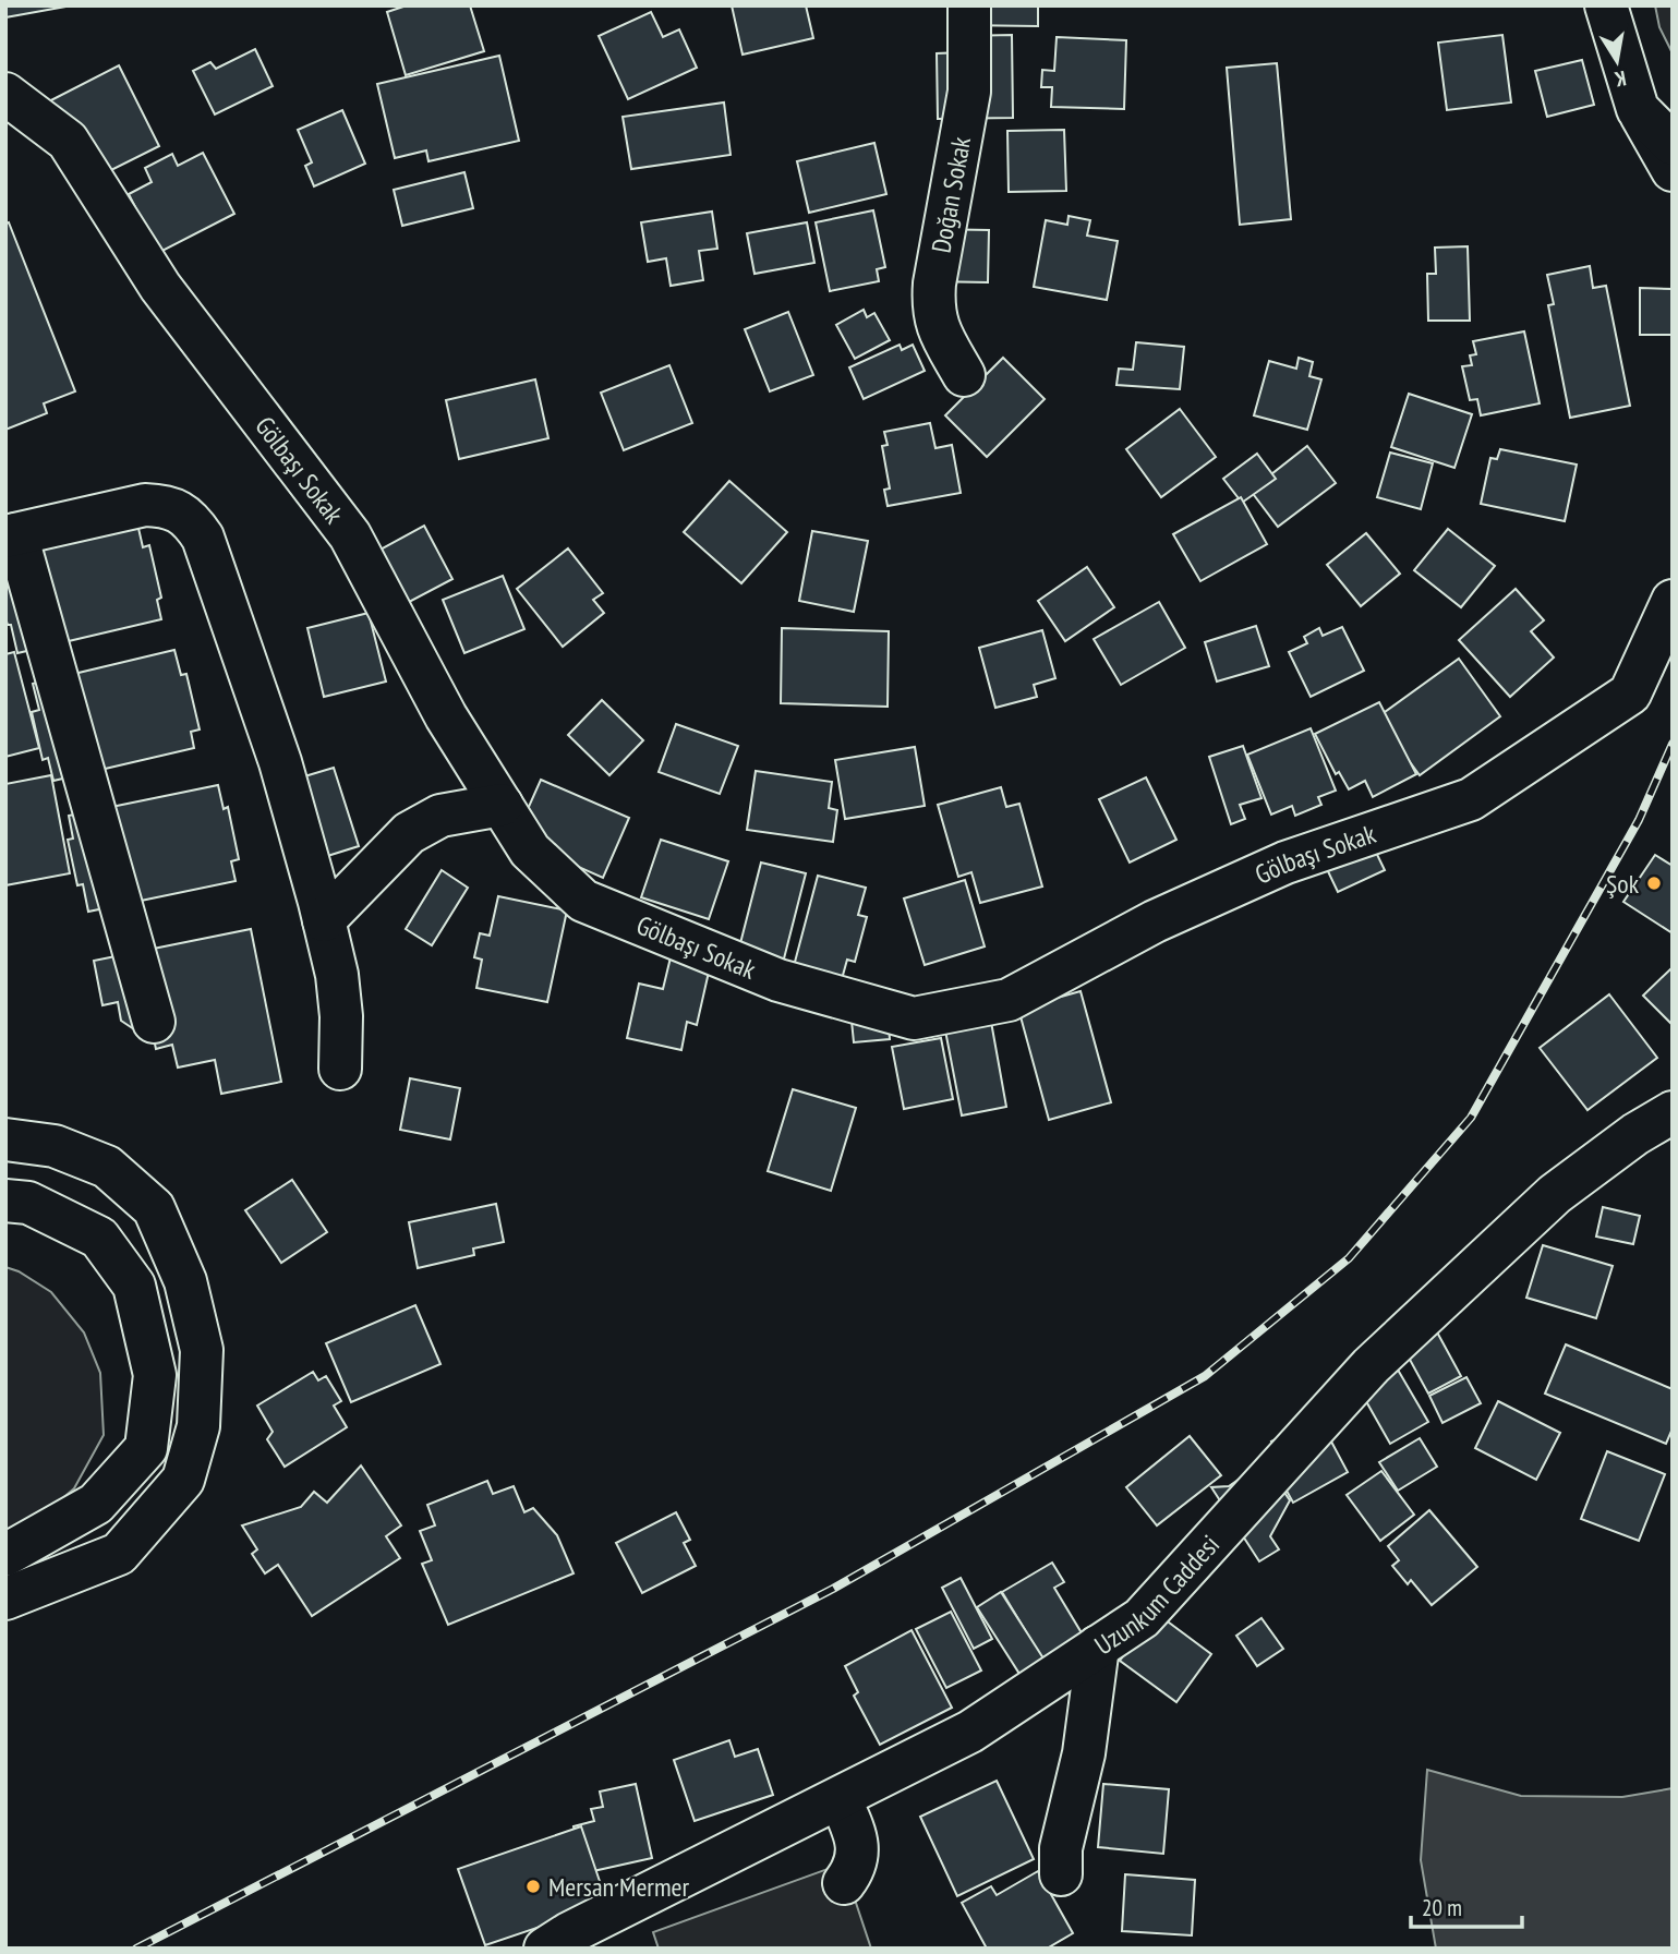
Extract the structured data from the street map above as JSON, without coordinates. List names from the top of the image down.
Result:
{
  "streets": {
    "main road": ["Doğan Sokak", "Gölbaşı Sokak", "Uzunkum Caddesi"]
  },
  "places": ["Şok", "Mersan Mermer"],
  "scale_bar": "20 m",
  "north": "bottom"
}
